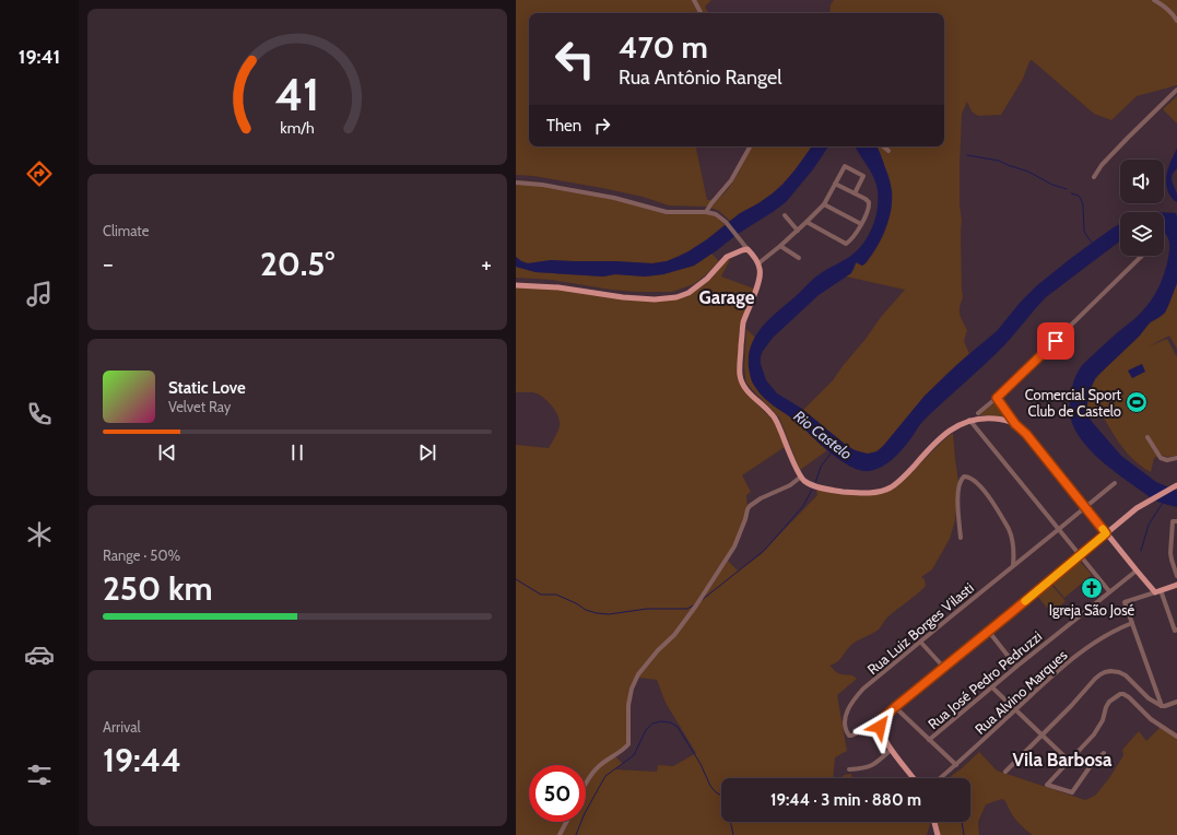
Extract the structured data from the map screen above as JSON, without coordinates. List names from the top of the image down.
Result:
{
  "streets": {
    "street": ["Rua Luiz Borges Vilasti", "Rua José Pedro Pedruzzi", "Rua Alvino Marques"]
  },
  "districts": ["Garage", "Vila Barbosa"],
  "water": ["Rio Castelo"],
  "places": {
    "sports": ["Comercial Sport Club de Castelo"],
    "church": ["Igreja São José"]
  },
  "page": {
    "tabs": "19:41",
    "turn": ["470 m", "Rua Antônio Rangel"],
    "then": "Then",
    "tile": [
      "Climate",
      ["Range · 50%", "250 km"],
      ["Arrival", "19:44"]
    ],
    "heat": ["−", "20.5°", "+"],
    "song": ["Static Love", "Velvet Ray"],
    "limit": "50",
    "trip": "19:44 · 3 min · 880 m",
    "gauge": ["41", "km/h"]
  }
}
